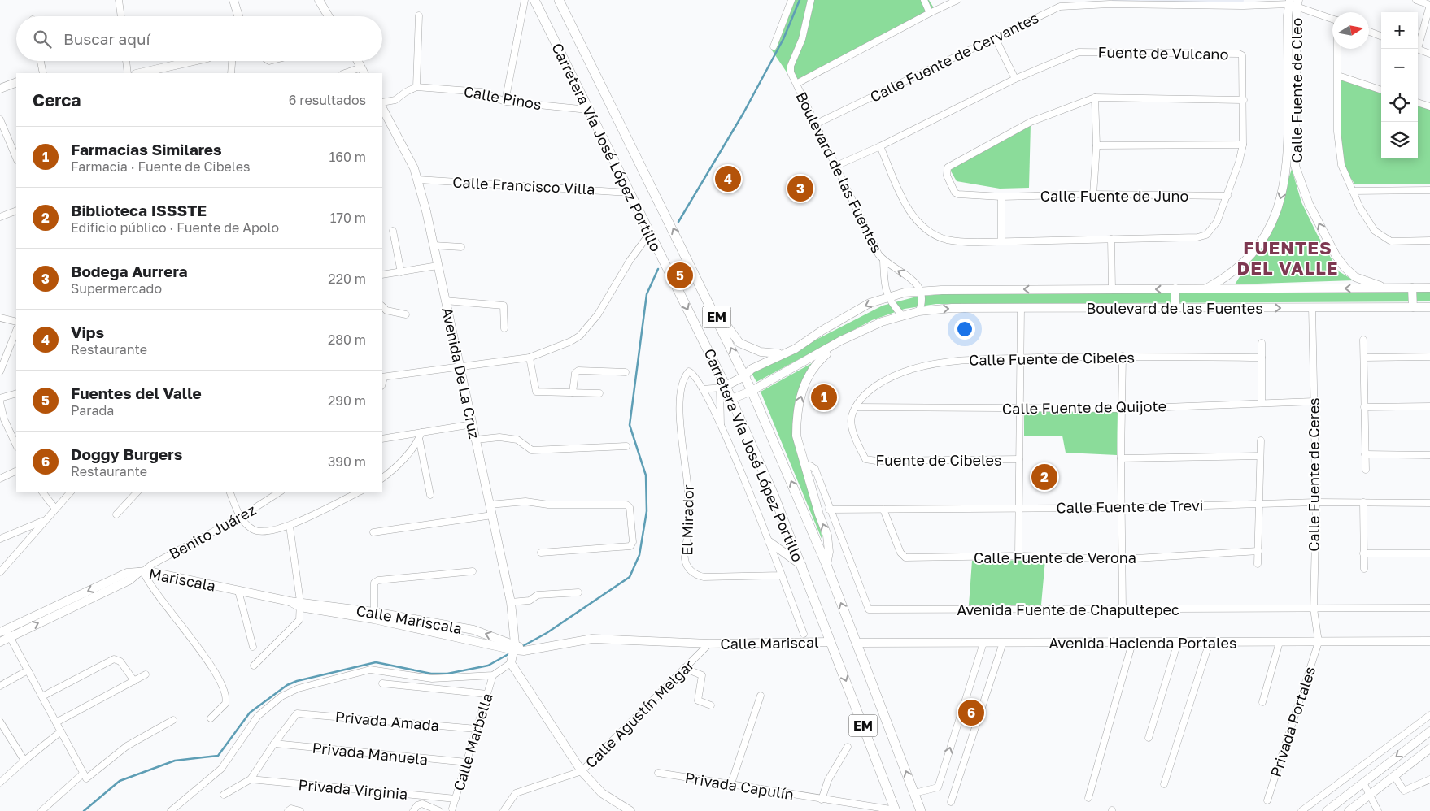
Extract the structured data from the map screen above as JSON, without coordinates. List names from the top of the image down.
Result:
{
  "streets": {
    "main road": ["Carretera Vía José López Portillo", "EM"],
    "street": [
      "Fuente de Vulcano",
      "Calle Fuente de Cervantes",
      "Calle Fuente de Cleo",
      "Calle Pinos",
      "Boulevard de las Fuentes",
      "Calle Francisco Villa",
      "Calle Fuente de Juno",
      "Calle Fuente de Cibeles",
      "Avenida De La Cruz",
      "Calle Fuente de Quijote",
      "Fuente de Cibeles",
      "Calle Fuente de Ceres",
      "Calle Fuente de Trevi",
      "El Mirador",
      "Benito Juárez",
      "Calle Fuente de Verona",
      "Mariscala",
      "Avenida Fuente de Chapultepec",
      "Calle Mariscala",
      "Calle Mariscal",
      "Avenida Hacienda Portales",
      "Calle Agustín Melgar",
      "Privada Amada",
      "Privada Portales",
      "Calle Marbella",
      "Privada Manuela",
      "Privada Capulín",
      "Privada Virginia"
    ]
  },
  "crossings": [
    ["Fuente de Vulcano", "Boulevard de las Fuentes"],
    ["Fuente de Vulcano", "Calle Fuente de Juno"],
    ["Calle Fuente de Cervantes", "Calle Fuente de Cleo"],
    ["Calle Fuente de Cervantes", "Boulevard de las Fuentes"],
    ["Calle Fuente de Cleo", "Boulevard de las Fuentes"],
    ["Calle Pinos", "Carretera Vía José López Portillo"],
    ["Carretera Vía José López Portillo", "Boulevard de las Fuentes"],
    ["Carretera Vía José López Portillo", "Calle Francisco Villa"],
    ["Carretera Vía José López Portillo", "Calle Mariscal"],
    ["Carretera Vía José López Portillo", "Avenida Hacienda Portales"],
    ["Carretera Vía José López Portillo", "Privada Capulín"],
    ["Boulevard de las Fuentes", "Calle Fuente de Ceres"],
    ["Calle Francisco Villa", "Avenida De La Cruz"],
    ["Calle Fuente de Cibeles", "Calle Fuente de Quijote"],
    ["Calle Fuente de Cibeles", "Fuente de Cibeles"],
    ["Avenida De La Cruz", "Calle Mariscala"],
    ["Calle Fuente de Quijote", "Fuente de Cibeles"],
    ["Calle Fuente de Quijote", "Calle Fuente de Ceres"],
    ["Calle Fuente de Ceres", "Calle Fuente de Trevi"],
    ["Calle Fuente de Ceres", "Avenida Fuente de Chapultepec"],
    ["Calle Fuente de Ceres", "Avenida Hacienda Portales"],
    ["Calle Fuente de Ceres", "Privada Portales"],
    ["Calle Fuente de Trevi", "Calle Fuente de Verona"],
    ["Calle Fuente de Trevi", "Avenida Fuente de Chapultepec"],
    ["Benito Juárez", "Mariscala"],
    ["Mariscala", "Calle Mariscala"],
    ["Calle Mariscala", "Calle Mariscal"],
    ["Calle Mariscala", "Calle Agustín Melgar"],
    ["Calle Mariscal", "Calle Agustín Melgar"],
    ["Avenida Hacienda Portales", "Privada Portales"],
    ["Privada Amada", "Calle Marbella"],
    ["Privada Amada", "Privada Manuela"],
    ["Calle Marbella", "Privada Manuela"],
    ["Calle Marbella", "Privada Virginia"]
  ],
  "districts": ["FUENTES DEL VALLE"],
  "north": "right",
  "page": {
    "map_buttons": ["+", "−"],
    "search": "Buscar aquí",
    "heading": ["Cerca", "6 resultados"],
    "list": [
      {
        "mark": "1",
        "name": "Farmacias Similares",
        "note": "Farmacia · Fuente de Cibeles",
        "value": "160 m"
      },
      {
        "mark": "2",
        "name": "Biblioteca ISSSTE",
        "note": "Edificio público · Fuente de Apolo",
        "value": "170 m"
      },
      {
        "mark": "3",
        "name": "Bodega Aurrera",
        "note": "Supermercado",
        "value": "220 m"
      },
      {
        "mark": "4",
        "name": "Vips",
        "note": "Restaurante",
        "value": "280 m"
      },
      {
        "mark": "5",
        "name": "Fuentes del Valle",
        "note": "Parada",
        "value": "290 m"
      },
      {
        "mark": "6",
        "name": "Doggy Burgers",
        "note": "Restaurante",
        "value": "390 m"
      }
    ],
    "pins": [
      "4",
      "3",
      "5",
      "1",
      "2",
      "6"
    ]
  }
}
